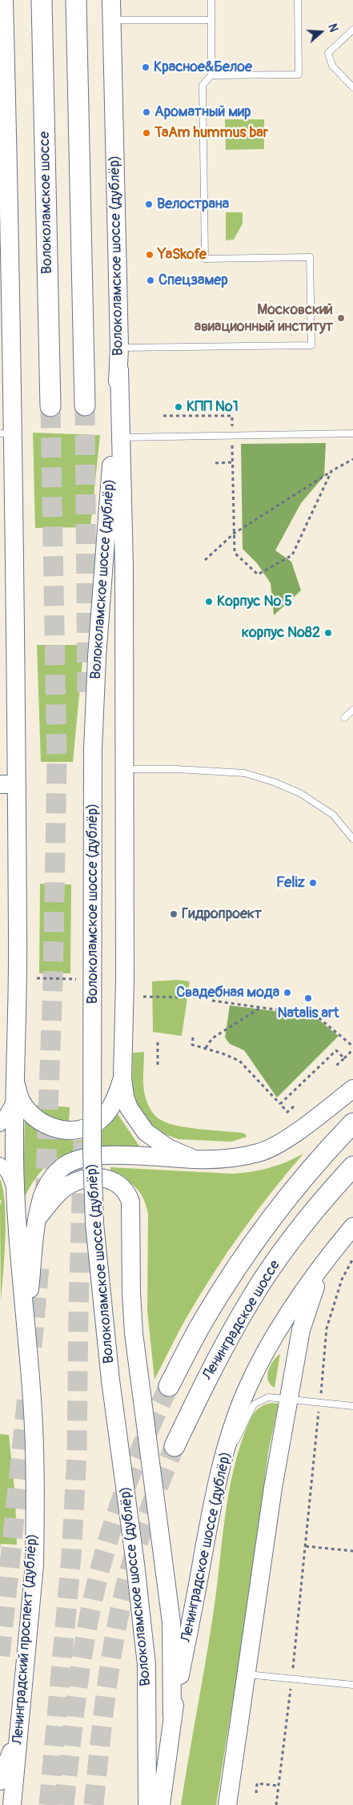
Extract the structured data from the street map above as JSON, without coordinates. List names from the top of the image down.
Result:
{
  "streets": {
    "main road": [
      "Волоколамское шоссе",
      "Волоколамское шоссе (дублёр)",
      "Ленинградское шоссе",
      "Ленинградское шоссе (дублёр)",
      "Ленинградский проспект (дублёр)"
    ]
  },
  "places": [
    "Красное&Белое",
    "Ароматный мир",
    "TaAm hummus bar",
    "Велострана",
    "YaSkofe",
    "Спецзамер",
    "Московский авиационный институт",
    "КПП №1",
    "Корпус № 5",
    "корпус №82",
    "Feliz",
    "Гидропроект",
    "Свадебная мода",
    "Natalis art"
  ],
  "north": "right"
}
